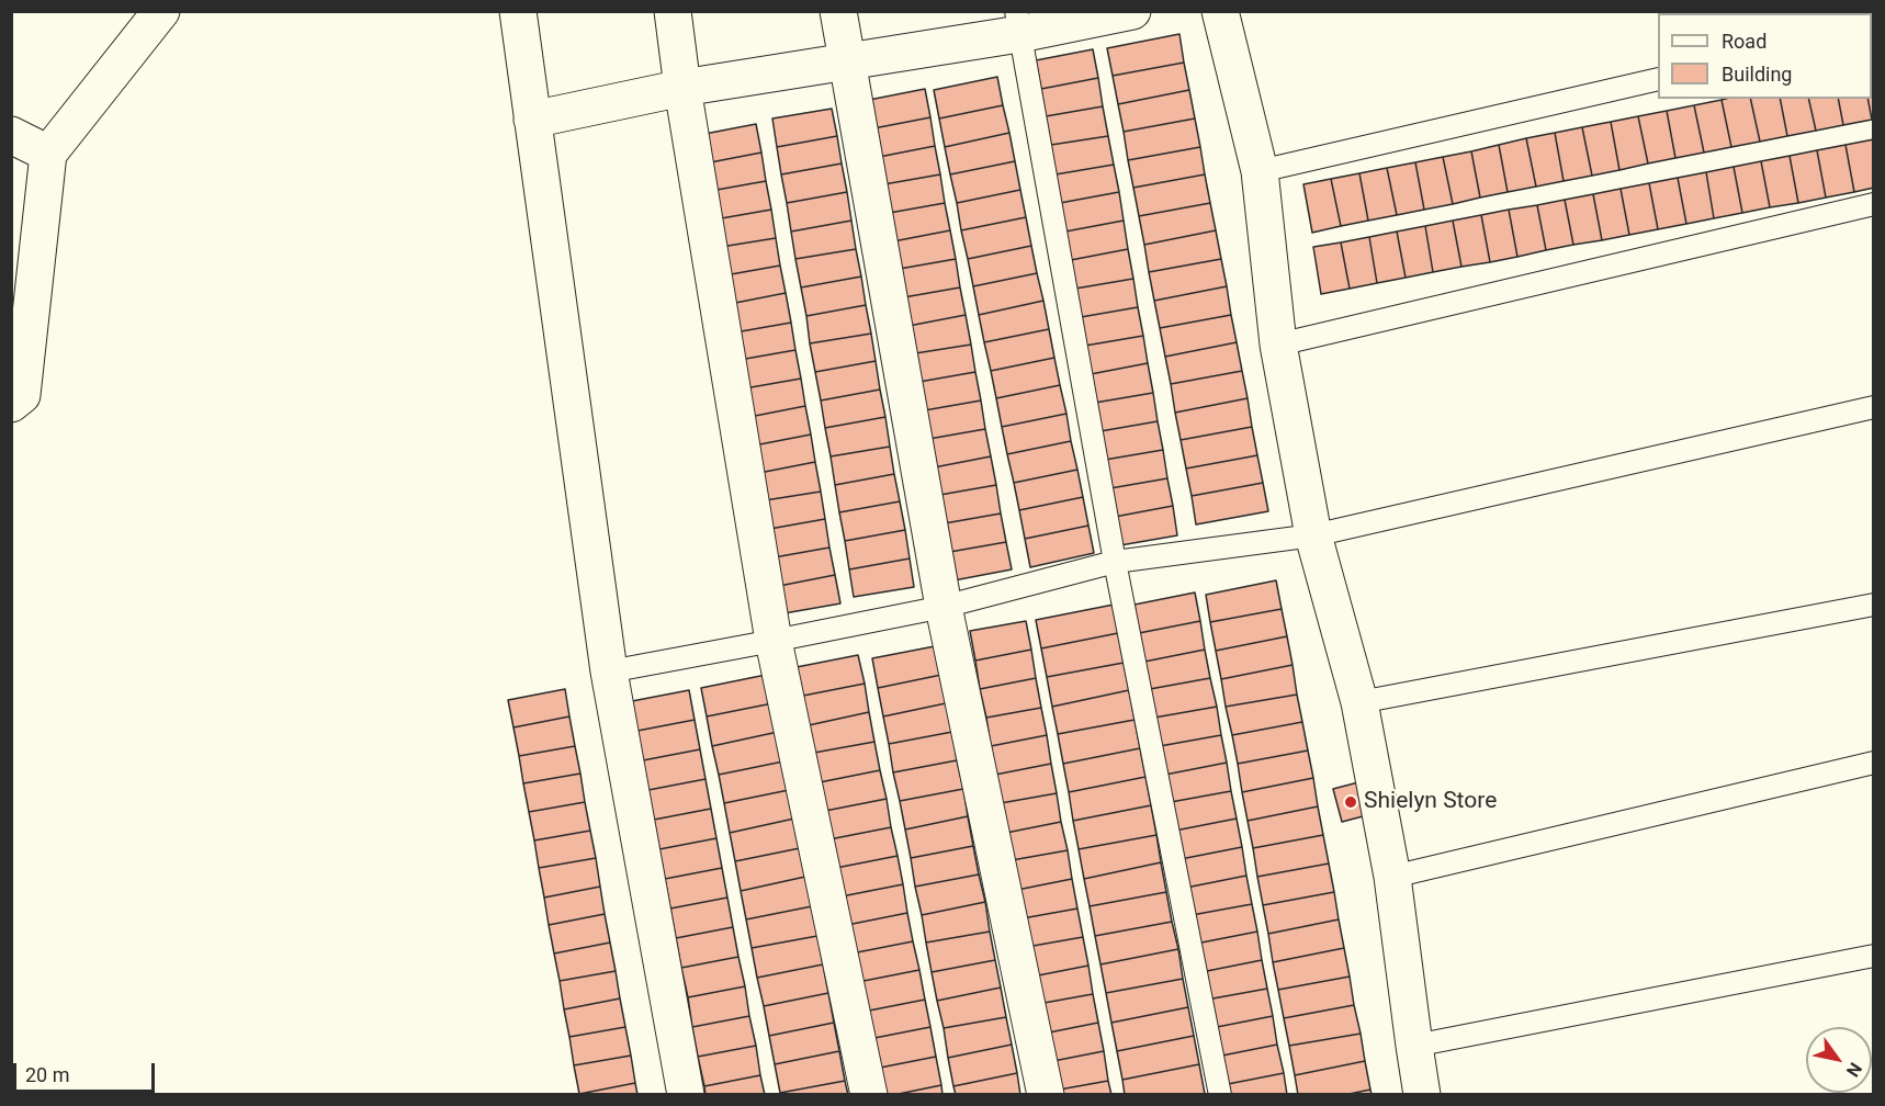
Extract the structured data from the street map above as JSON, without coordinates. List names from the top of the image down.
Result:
{
  "places": ["Shielyn Store"],
  "legend": ["Road", "Building"],
  "scale_bar": "20 m",
  "north": "bottom right"
}
